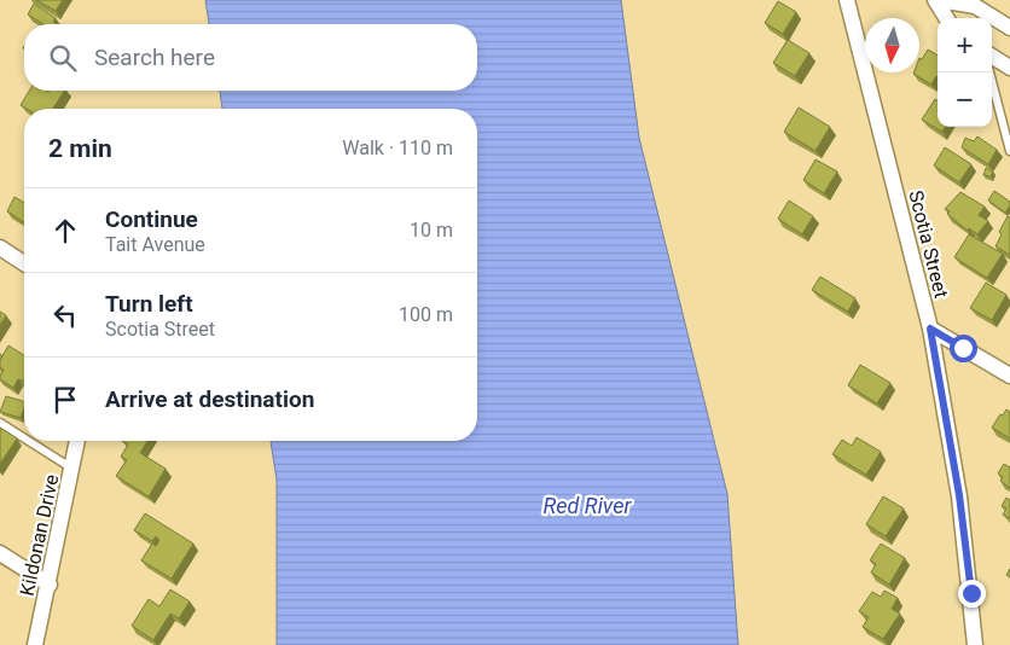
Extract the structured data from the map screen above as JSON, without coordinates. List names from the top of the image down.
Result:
{
  "streets": {
    "street": ["Scotia Street", "Kildonan Drive"]
  },
  "water": ["Red River"],
  "north": "bottom",
  "page": {
    "map_buttons": ["+", "−"],
    "search": "Search here",
    "heading": ["2 min", "Walk · 110 m"],
    "list": [
      ["Continue", "Tait Avenue", "10 m"],
      ["Turn left", "Scotia Street", "100 m"],
      "Arrive at destination"
    ]
  }
}
